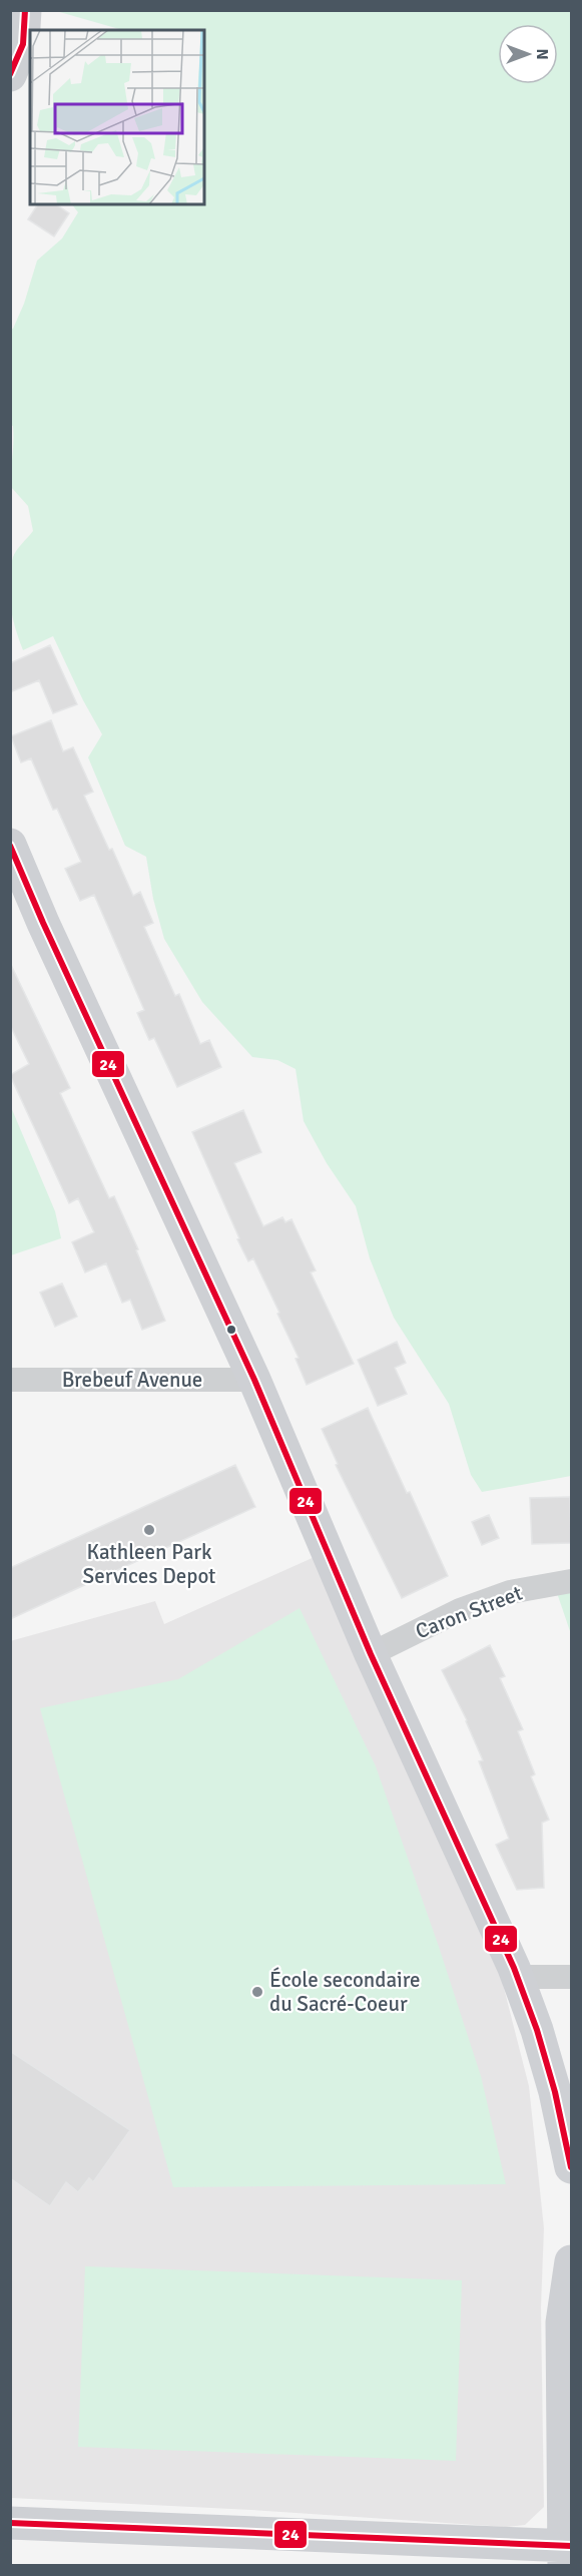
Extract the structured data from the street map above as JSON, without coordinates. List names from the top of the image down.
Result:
{
  "streets": {
    "street": ["Brebeuf Avenue", "Caron Street"]
  },
  "places": ["Kathleen Park Services Depot", "École secondaire du Sacré-Coeur"],
  "lines": ["transit line 24"],
  "north": "right"
}
